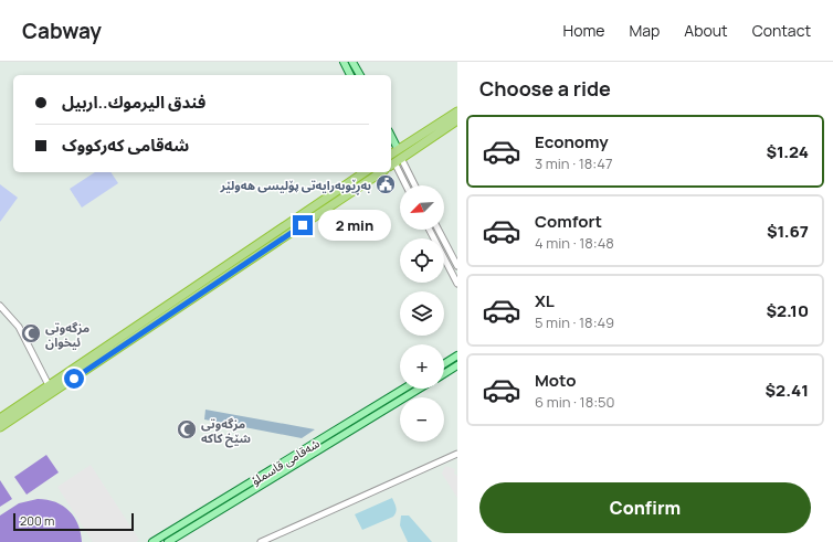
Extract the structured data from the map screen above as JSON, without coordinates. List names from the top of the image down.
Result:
{
  "streets": {
    "main road": ["شەقامی قاسملۆ"]
  },
  "places": {
    "public building": ["بەڕێوبەرایەتی پۆلیسی هەولێر"],
    "mosque": ["مزگەوتی ئیخوان", "مزگه‌وتی شێخ كاكه"]
  },
  "scale_bar": "200 m",
  "north": "bottom left",
  "page": {
    "header": "Cabway",
    "nav": [
      "Home",
      "Map",
      "About",
      "Contact"
    ],
    "heading": "Choose a ride",
    "banner": ["فندق اليرموك..اربيل", "شەقامی کەرکووک"],
    "list": [
      {
        "name": "Economy",
        "note": "3 min · 18:47",
        "value": "$1.24"
      },
      {
        "name": "Comfort",
        "note": "4 min · 18:48",
        "value": "$1.67"
      },
      {
        "name": "XL",
        "note": "5 min · 18:49",
        "value": "$2.10"
      },
      {
        "name": "Moto",
        "note": "6 min · 18:50",
        "value": "$2.41"
      }
    ],
    "map_buttons": ["+", "−"],
    "bubble": "2 min",
    "buttons": "Confirm",
    "scale": "200 m"
  }
}
